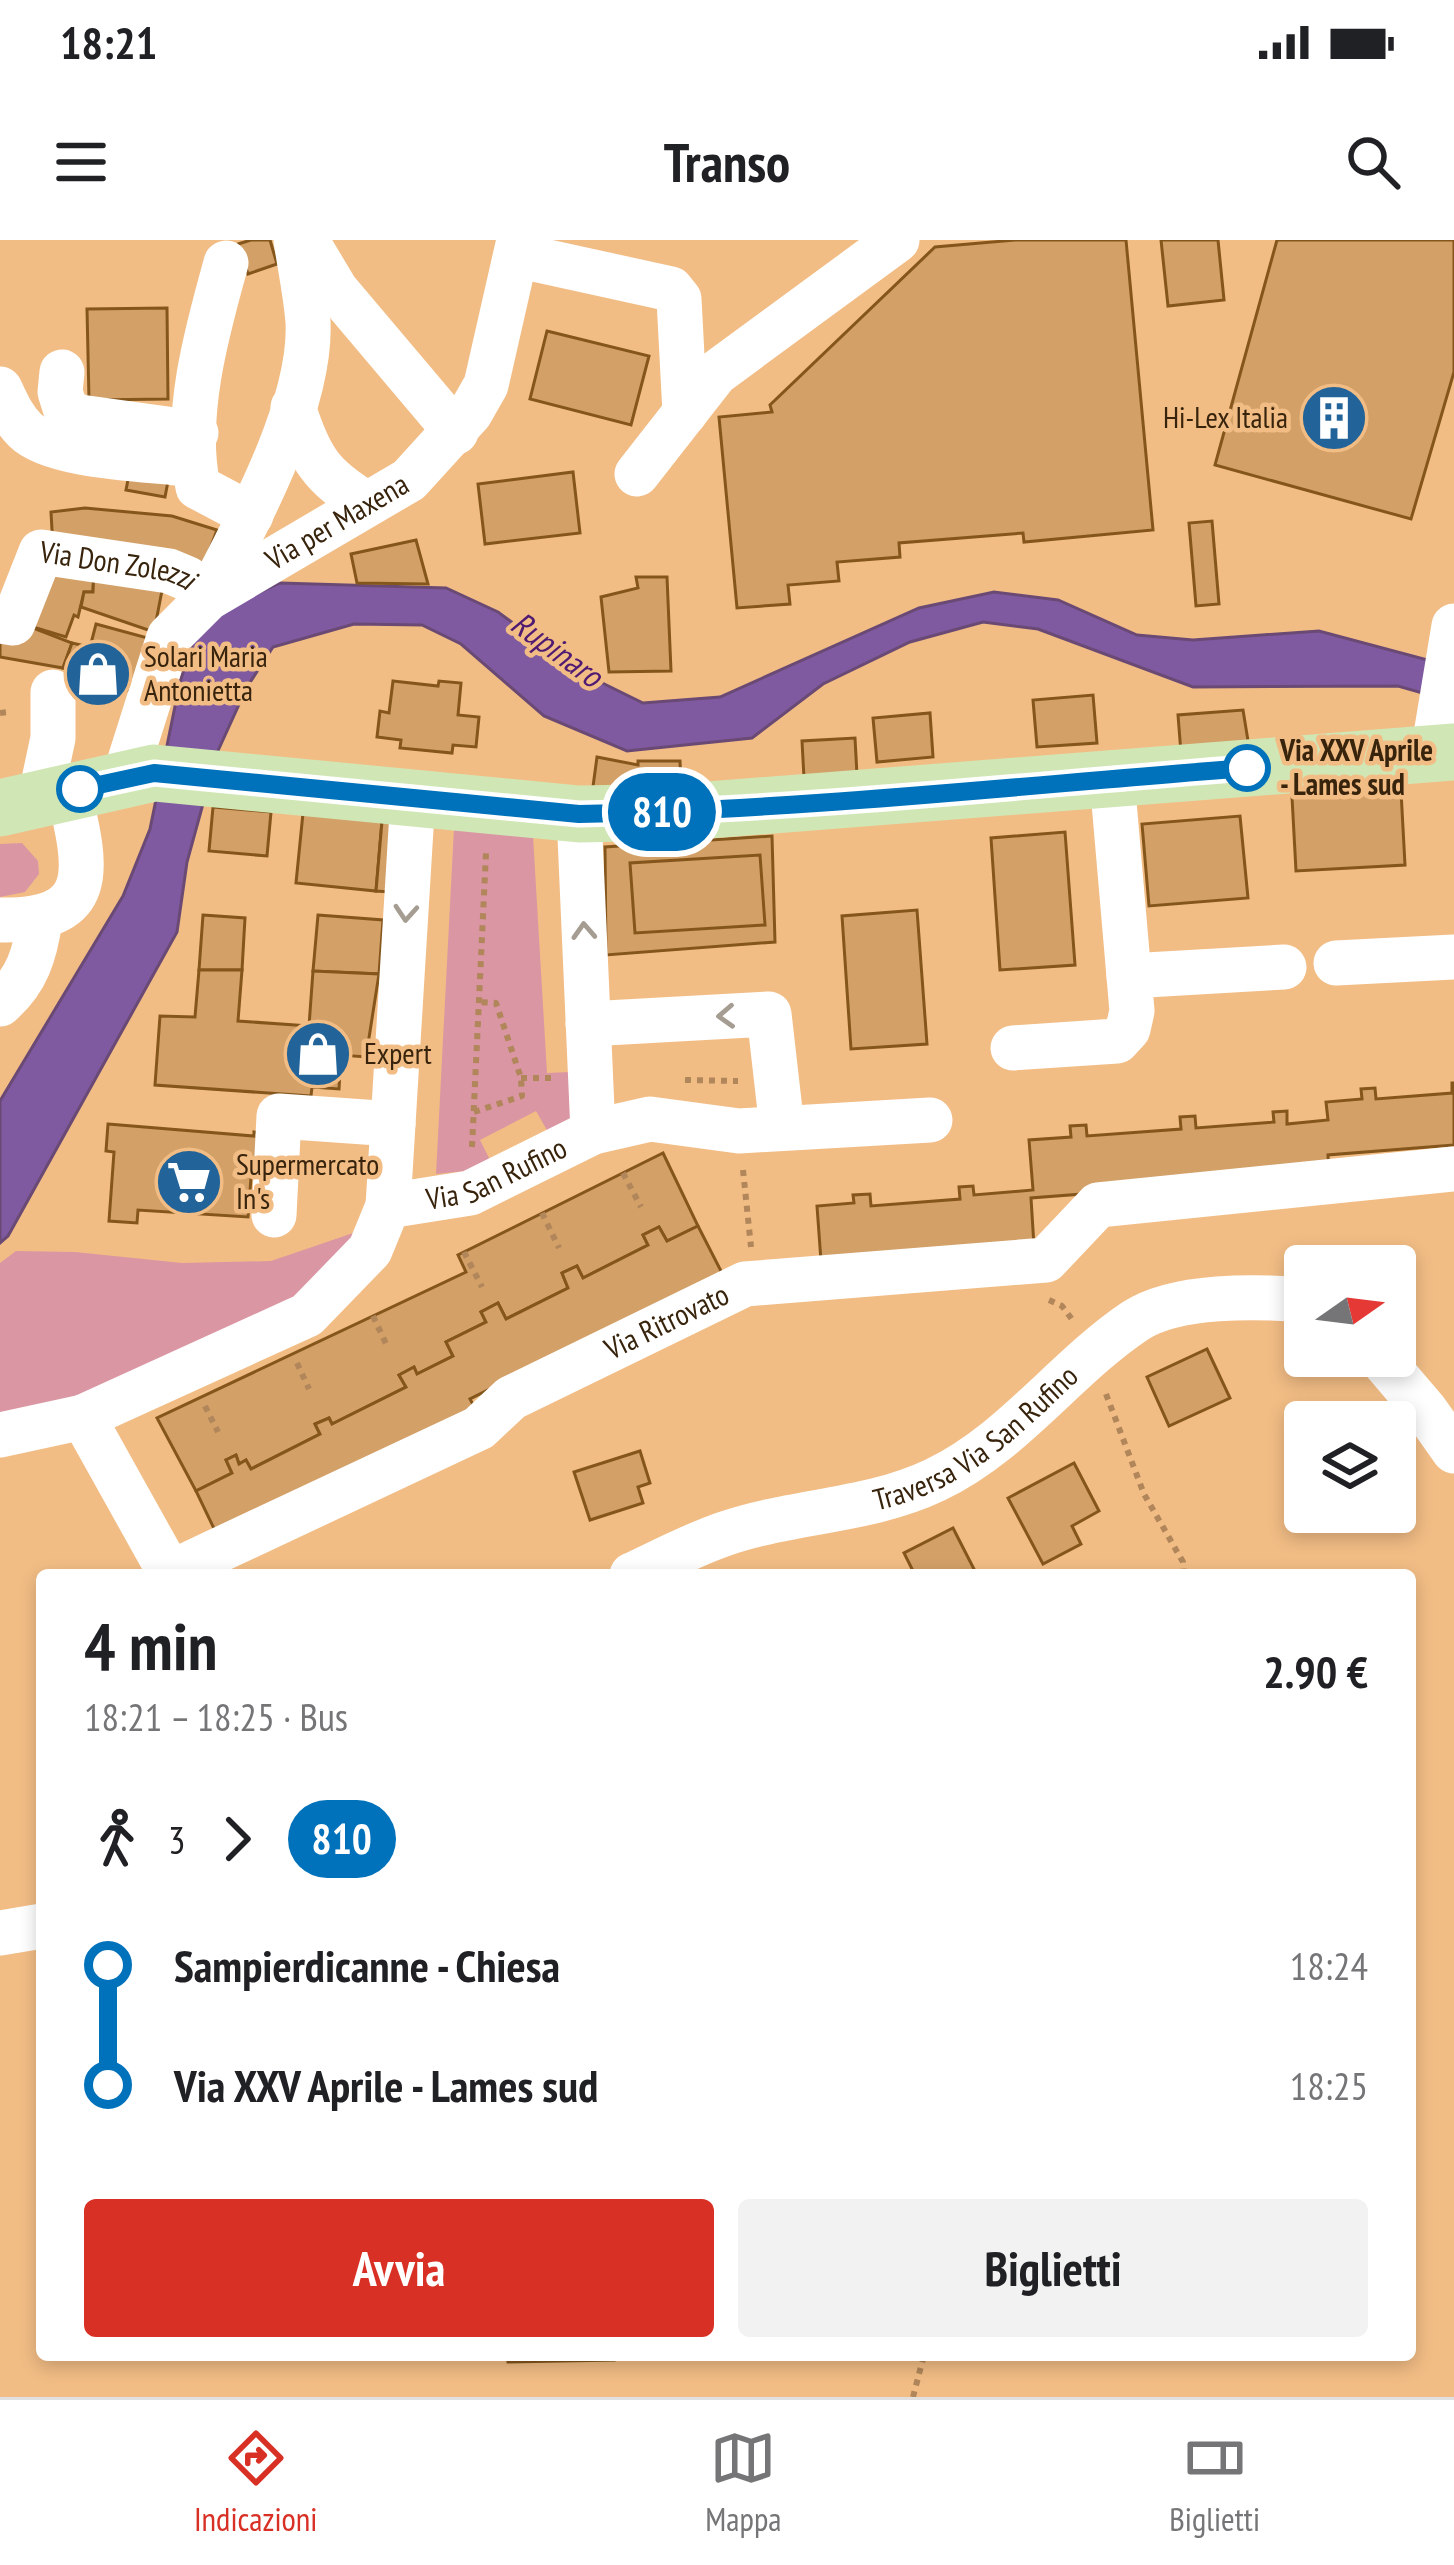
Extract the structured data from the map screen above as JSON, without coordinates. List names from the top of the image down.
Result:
{
  "streets": {
    "street": [
      "Via per Maxena",
      "Via Don Zolezzi",
      "Via San Rufino",
      "Via Ritrovato",
      "Traversa Via San Rufino"
    ]
  },
  "crossings": [
    ["Via per Maxena", "Via Don Zolezzi"],
    ["Via San Rufino", "Via Ritrovato"]
  ],
  "water": ["Rupinaro"],
  "places": {
    "building": ["Hi-Lex Italia"],
    "shop": ["Solari Maria Antonietta", "Expert"],
    "other": ["Via XXV Aprile - Lames sud"],
    "supermarket": ["Supermercato In's"]
  },
  "lines": ["bus line 810"],
  "north": "right",
  "page": {
    "status": "18:21",
    "header": "Transo",
    "on_map": "810",
    "heading": ["4 min", "18:21 – 18:25 · Bus", "2.90 €"],
    "legs": ["3", "810"],
    "list": [
      {
        "name": "Sampierdicanne - Chiesa",
        "value": "18:24"
      },
      {
        "name": "Via XXV Aprile - Lames sud",
        "value": "18:25"
      }
    ],
    "buttons": ["Avvia", "Biglietti"],
    "tabs": ["Indicazioni", "Mappa", "Biglietti"]
  }
}
